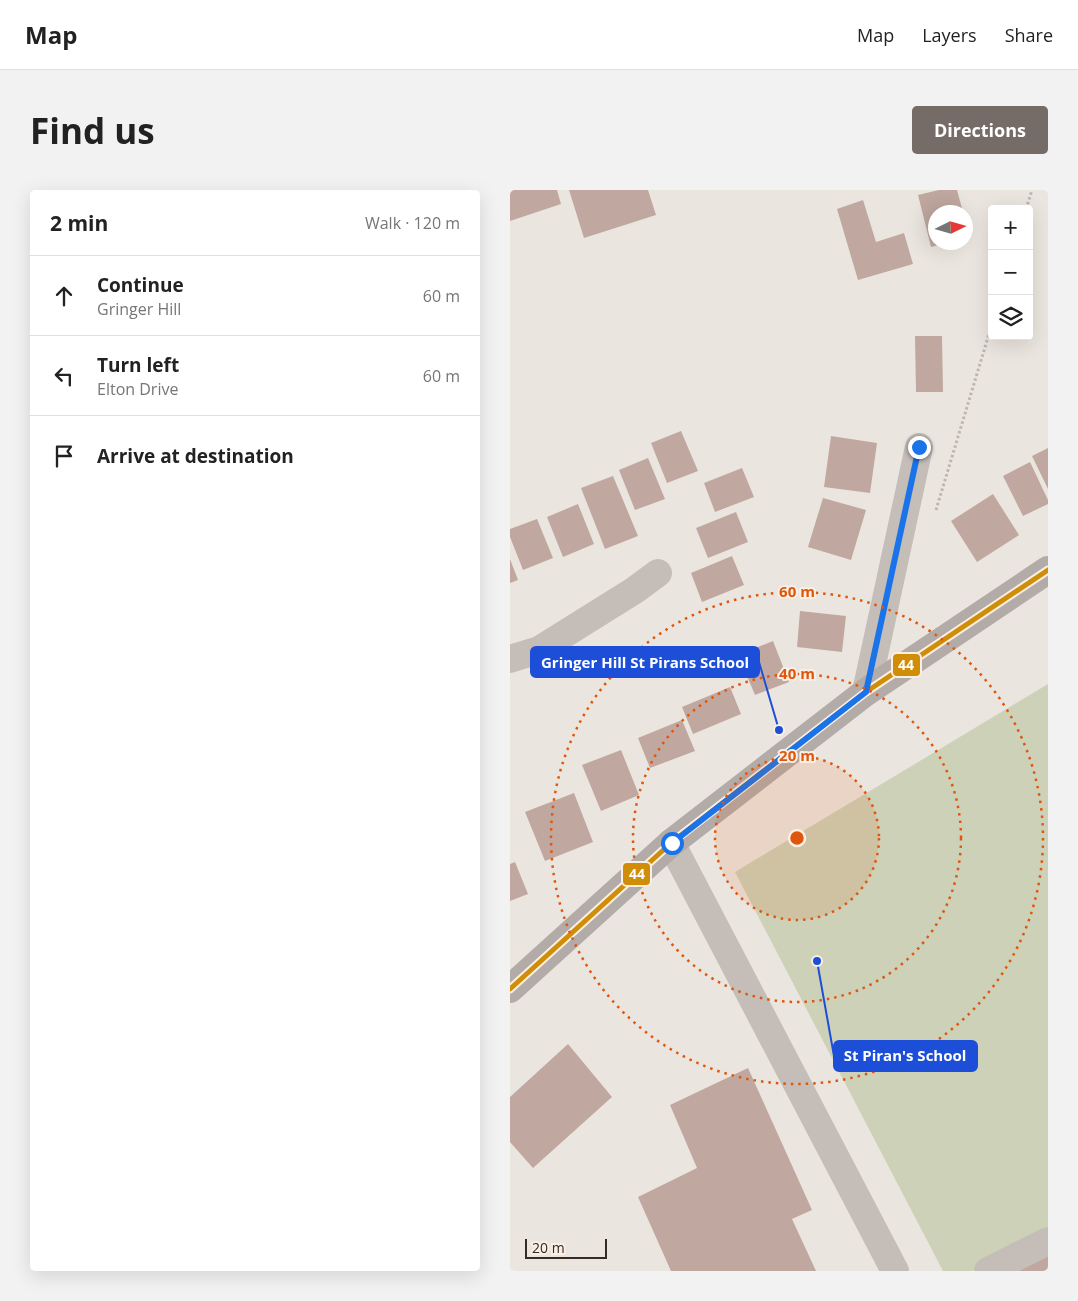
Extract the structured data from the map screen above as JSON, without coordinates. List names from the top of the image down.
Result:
{
  "places": ["Gringer Hill St Pirans School", "St Piran's School"],
  "lines": ["transit line 44"],
  "scale_bar": "20 m",
  "north": "right",
  "page": {
    "header": "Map",
    "nav": ["Map", "Layers", "Share"],
    "buttons": "Directions",
    "title": "Find us",
    "heading": ["2 min", "Walk · 120 m"],
    "map_buttons": ["+", "−"],
    "list": [
      ["Continue", "Gringer Hill", "60 m"],
      ["Turn left", "Elton Drive", "60 m"],
      "Arrive at destination"
    ],
    "scale": "20 m"
  },
  "rings": ["60 m", "40 m", "20 m"]
}
